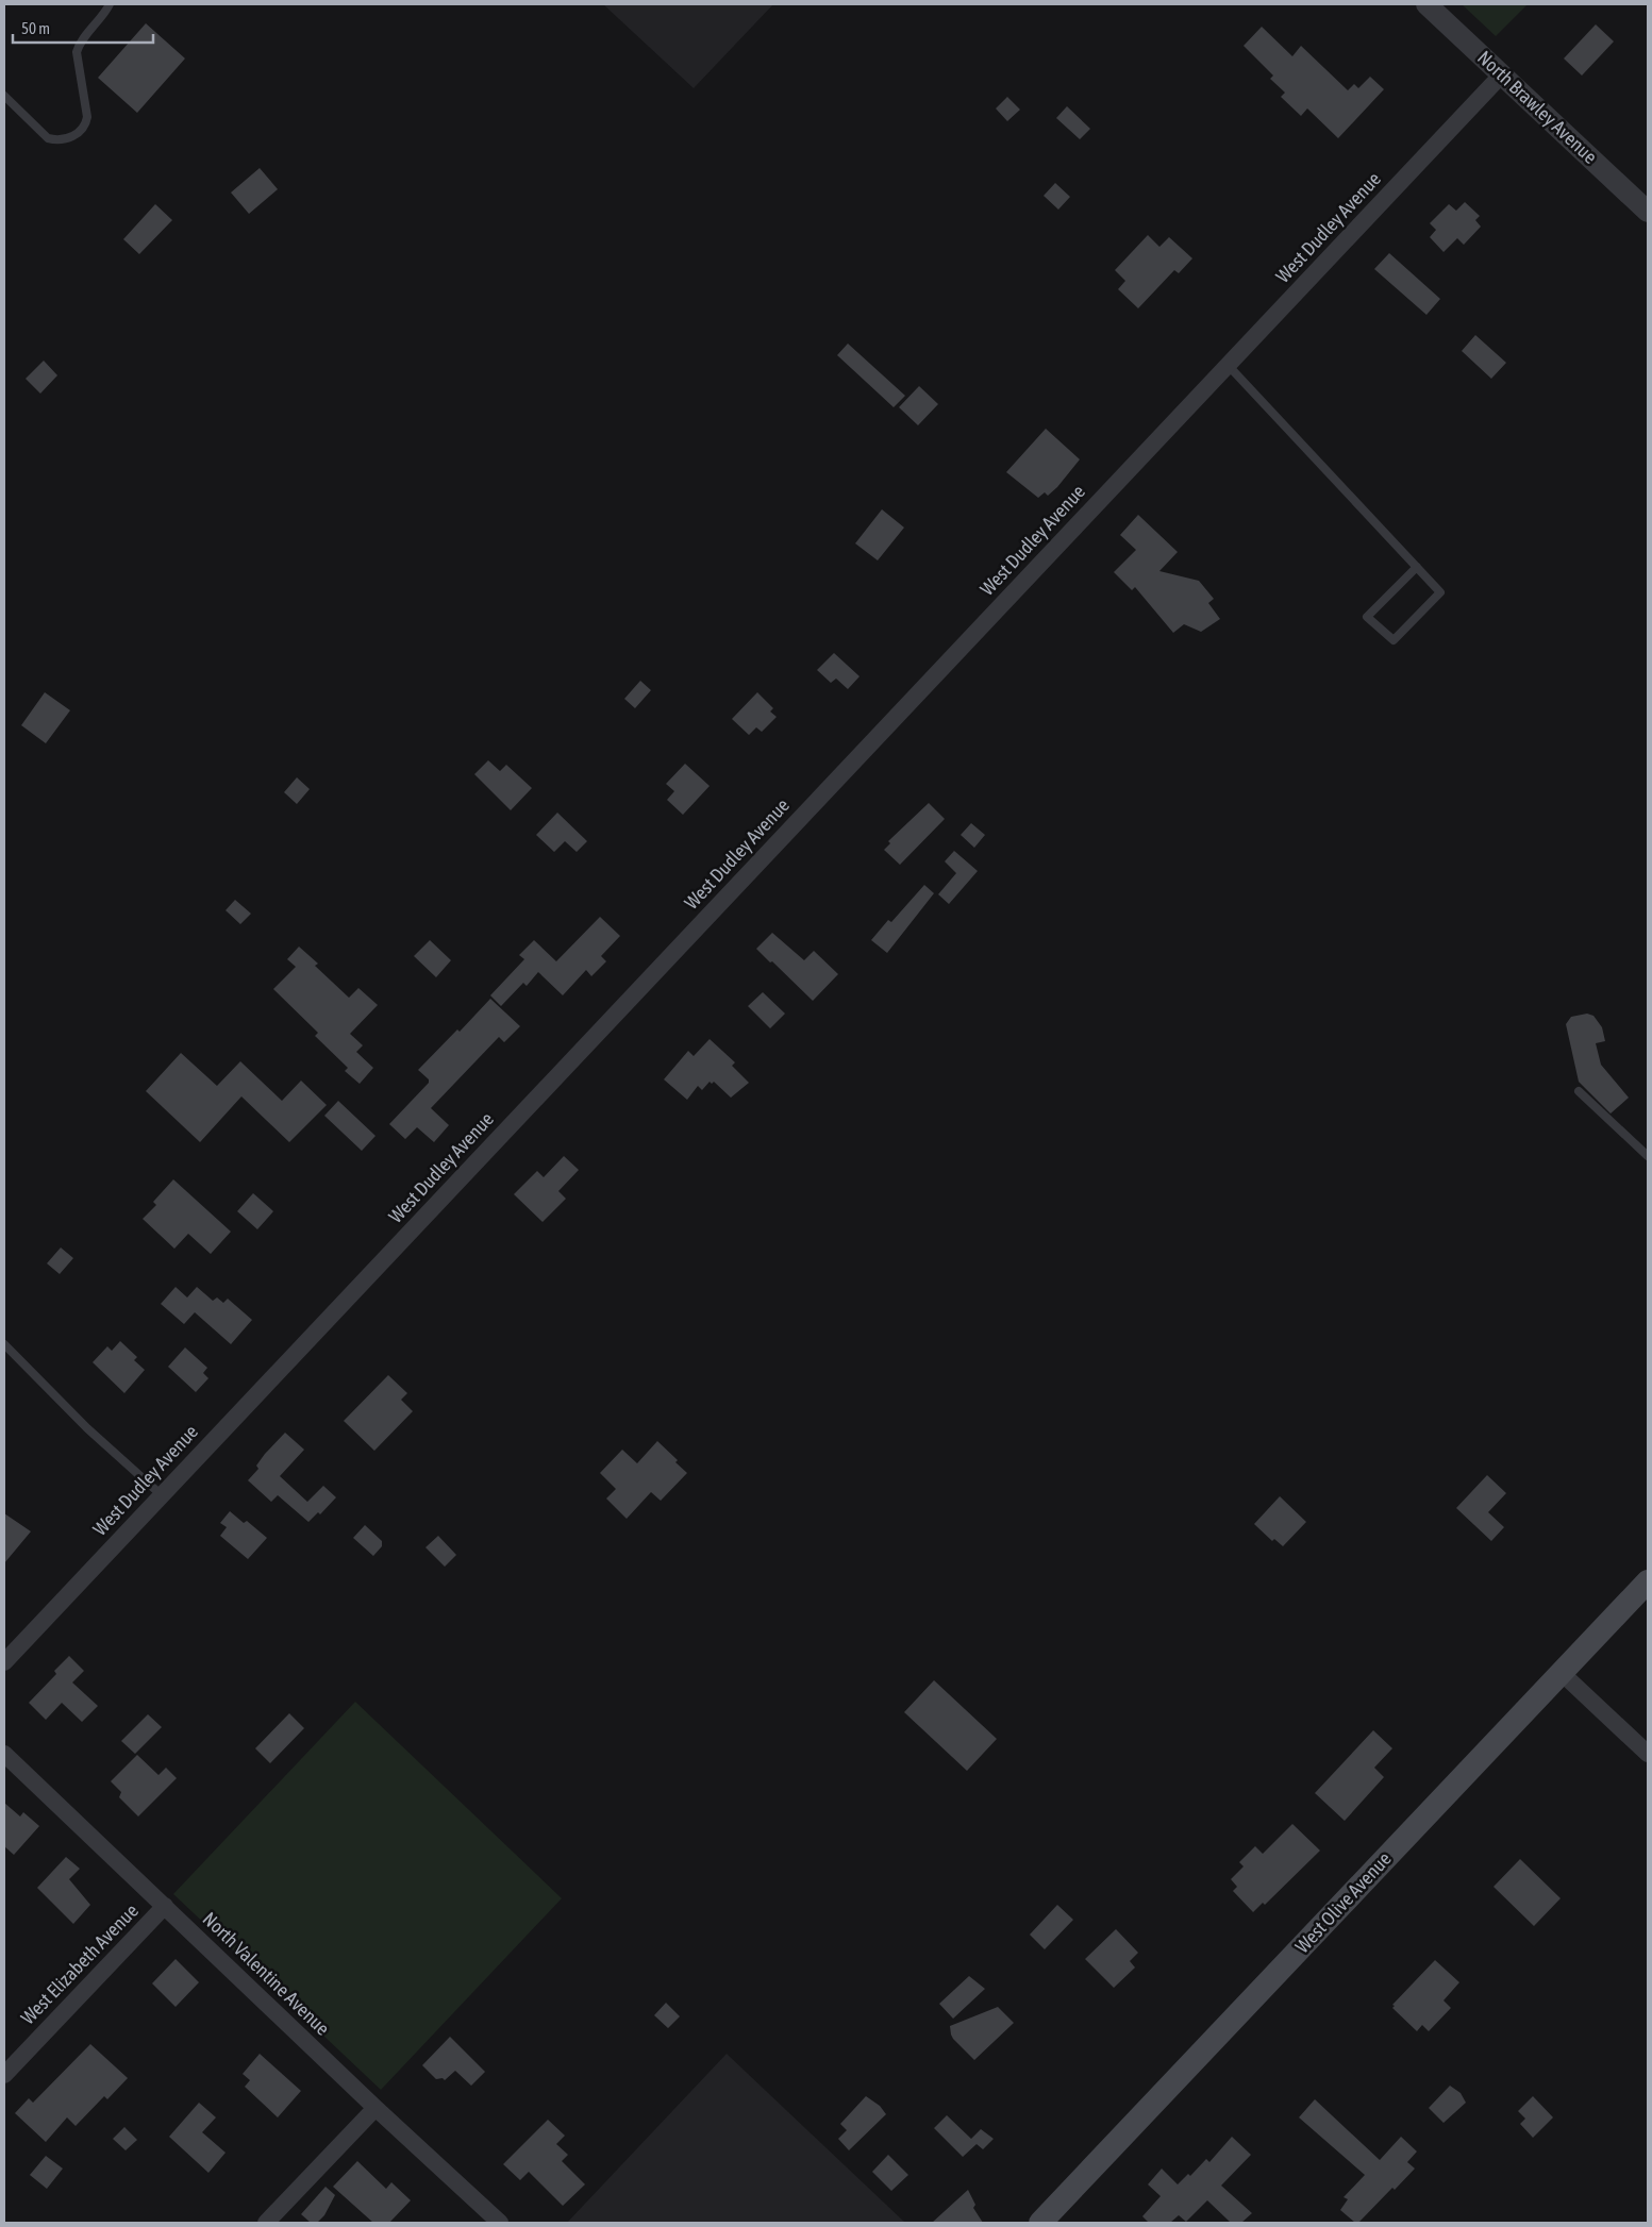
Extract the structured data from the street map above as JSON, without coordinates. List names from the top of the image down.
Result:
{
  "streets": {
    "main road": ["West Olive Avenue"],
    "street": [
      "North Brawley Avenue",
      "West Dudley Avenue",
      "West Elizabeth Avenue",
      "North Valentine Avenue"
    ]
  },
  "crossings": [
    ["North Brawley Avenue", "West Dudley Avenue"],
    ["West Elizabeth Avenue", "North Valentine Avenue"]
  ],
  "scale_bar": "50 m"
}
